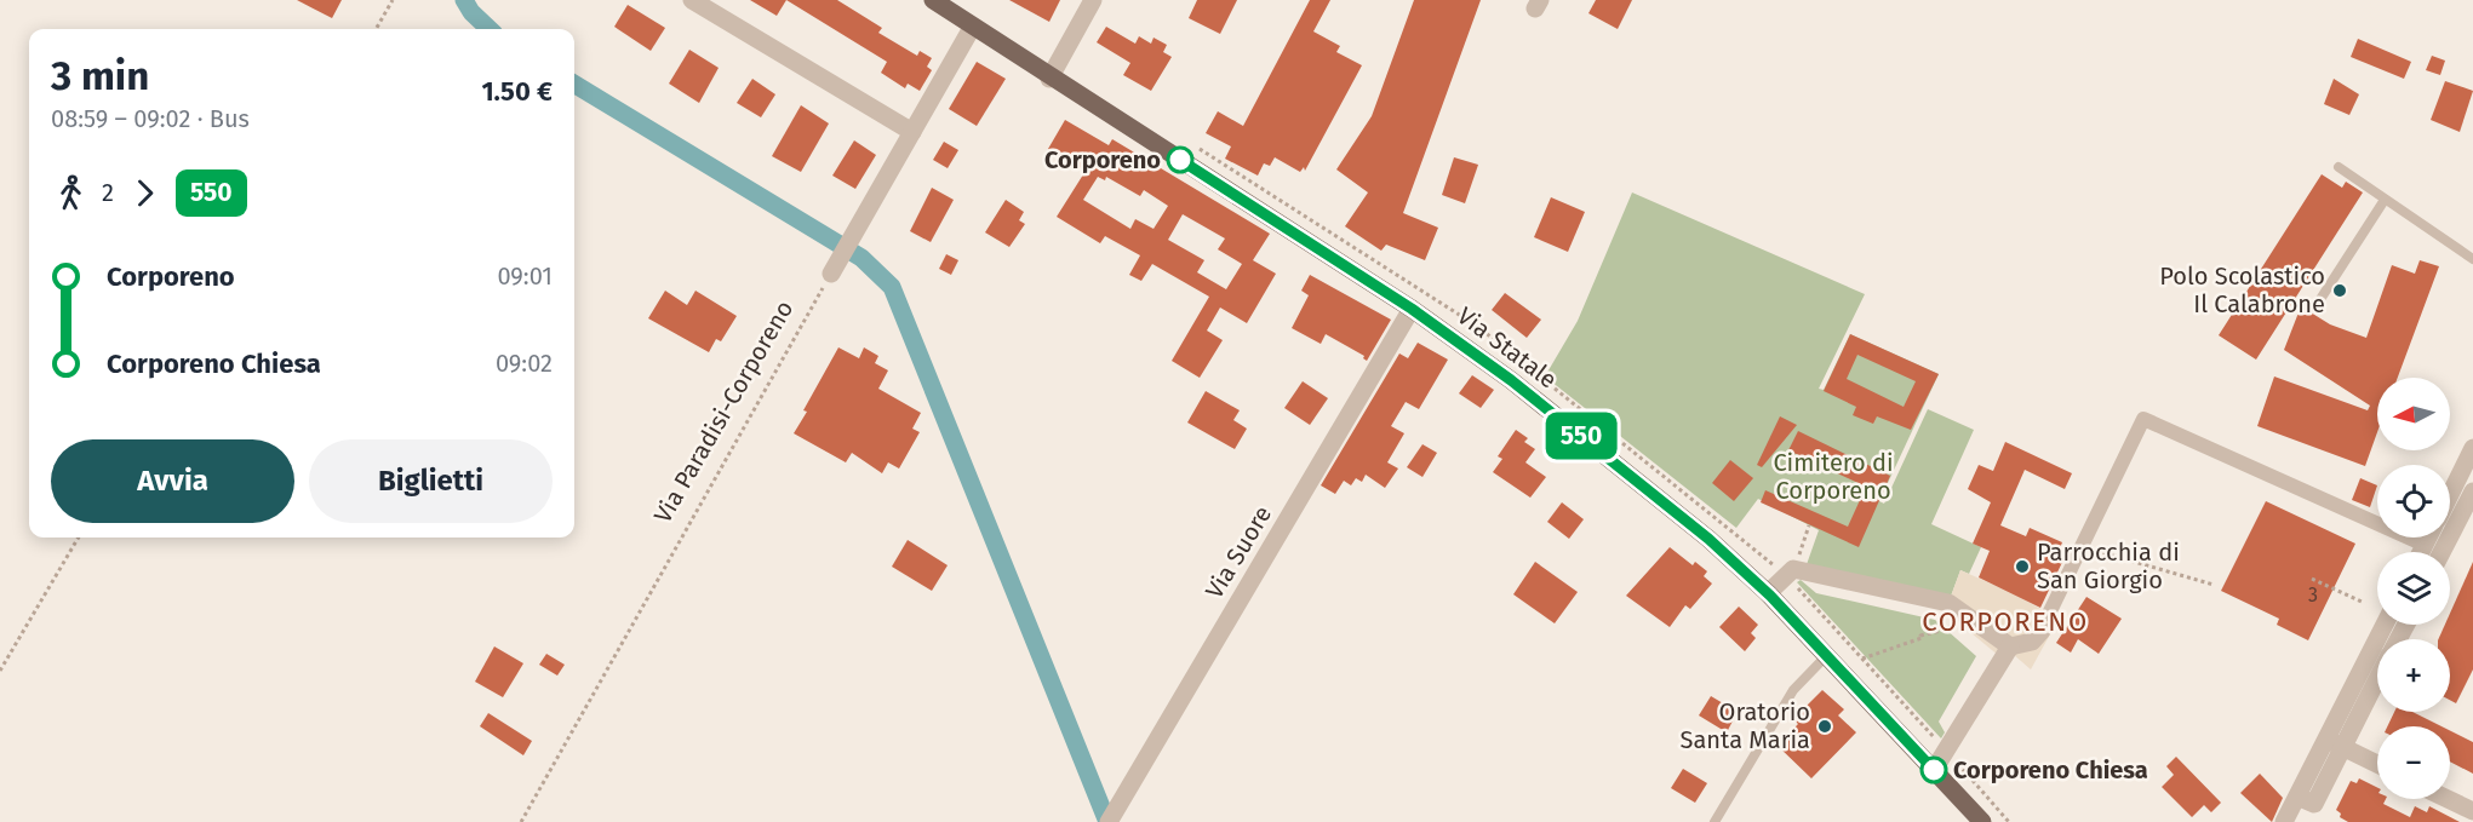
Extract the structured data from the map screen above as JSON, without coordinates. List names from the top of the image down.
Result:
{
  "streets": {
    "main road": ["Via Statale"],
    "street": ["Via Suore"],
    "path": ["Via Paradisi-Corporeno"]
  },
  "crossings": [
    ["Via Statale", "Via Suore"]
  ],
  "districts": ["CORPORENO"],
  "parks": ["Cimitero di Corporeno"],
  "places": [
    "Corporeno",
    "Polo Scolastico Il Calabrone",
    "Parrocchia di San Giorgio",
    "Oratorio Santa Maria",
    "Corporeno Chiesa"
  ],
  "lines": ["bus line 550"],
  "house_numbers": ["3"],
  "north": "left",
  "page": {
    "on_map": "550",
    "heading": ["3 min", "08:59 – 09:02 · Bus", "1.50 €"],
    "legs": ["2", "550"],
    "list": [
      {
        "name": "Corporeno",
        "value": "09:01"
      },
      {
        "name": "Corporeno Chiesa",
        "value": "09:02"
      }
    ],
    "map_buttons": ["+", "−"],
    "buttons": ["Avvia", "Biglietti"]
  }
}
